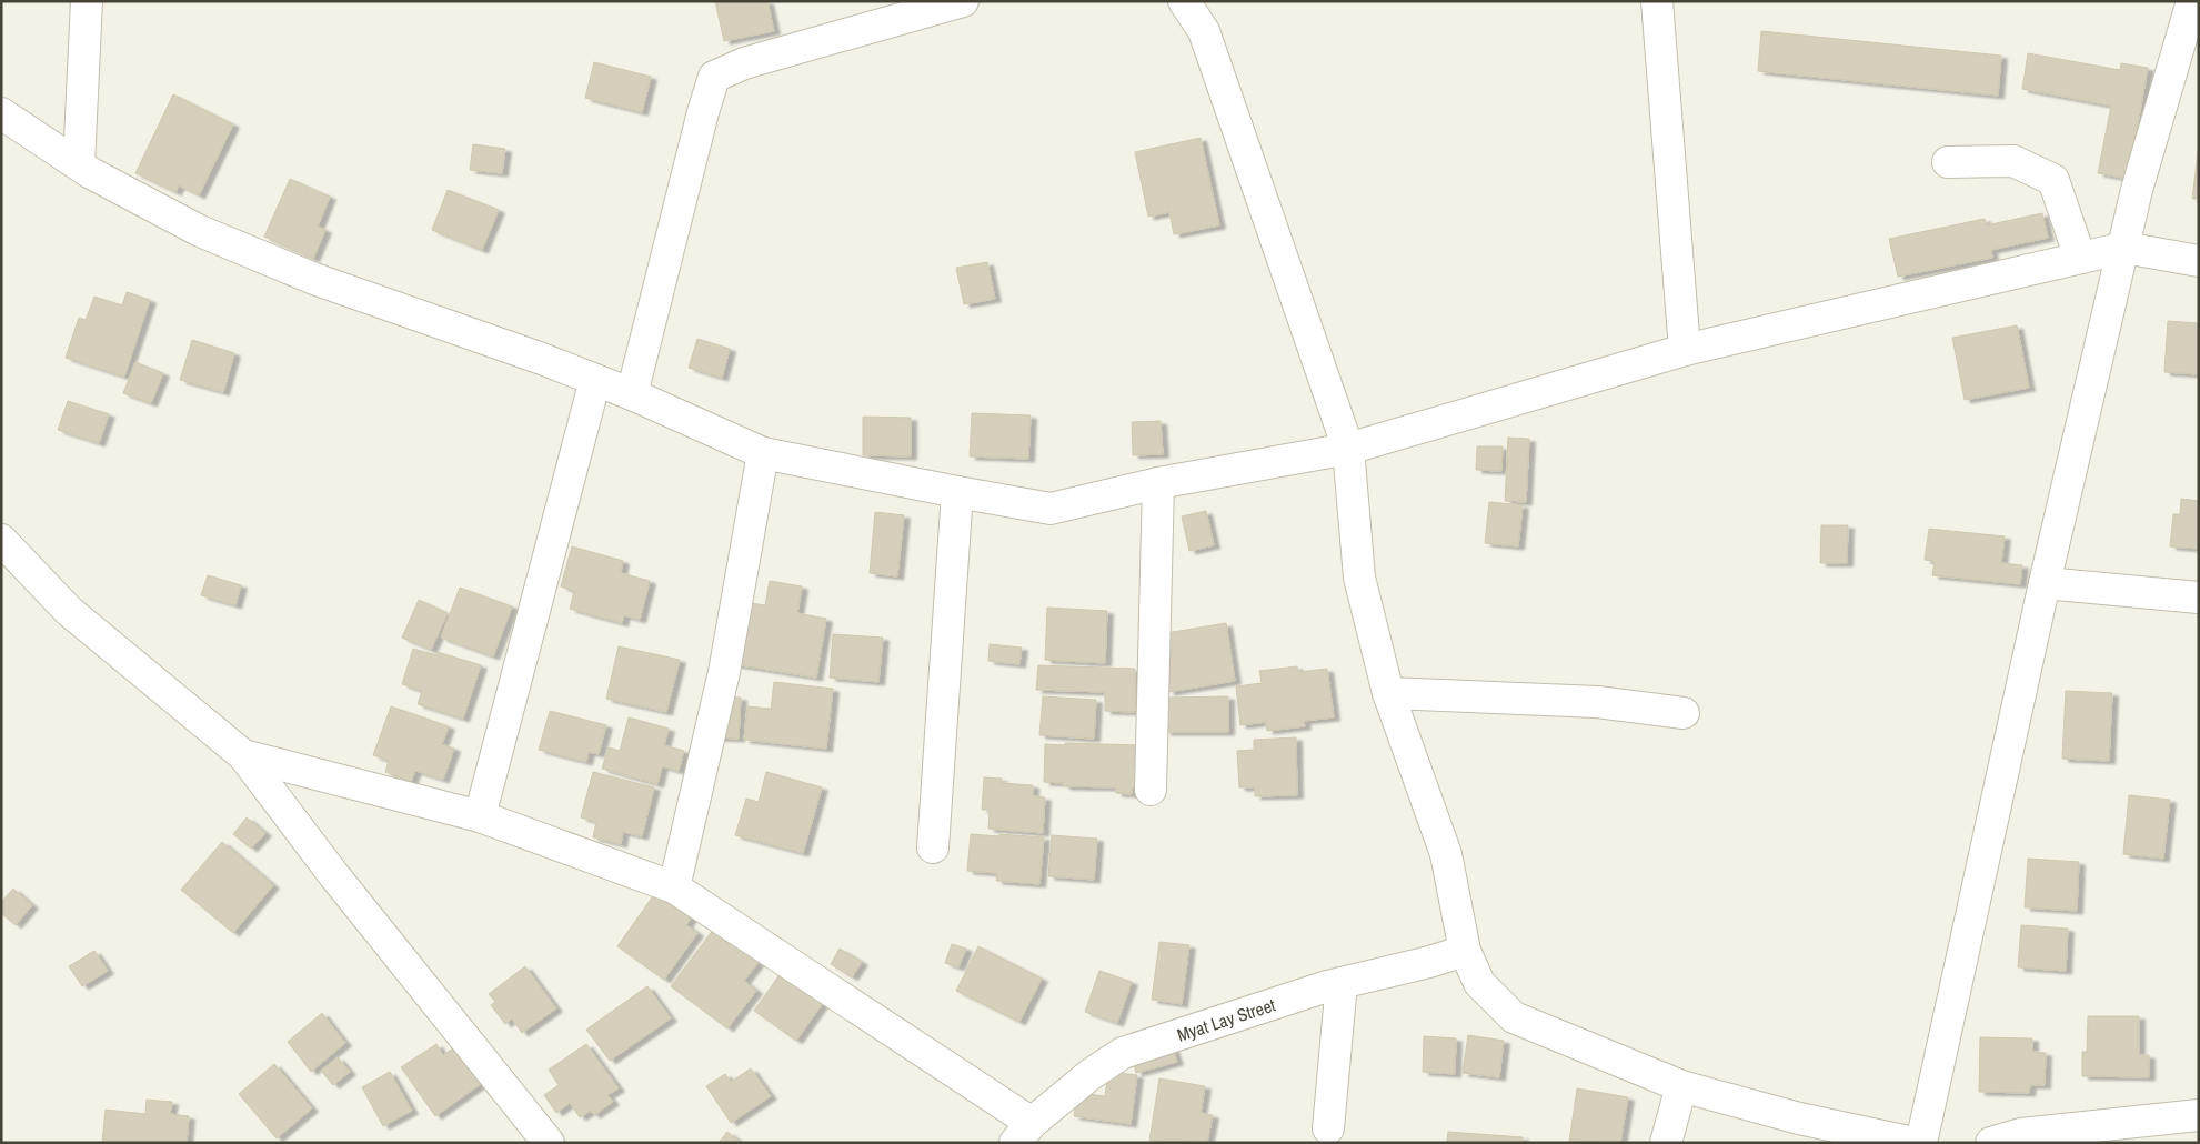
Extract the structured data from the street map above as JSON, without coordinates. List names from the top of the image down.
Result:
{
  "streets": {
    "street": ["Myat Lay Street"]
  }
}
